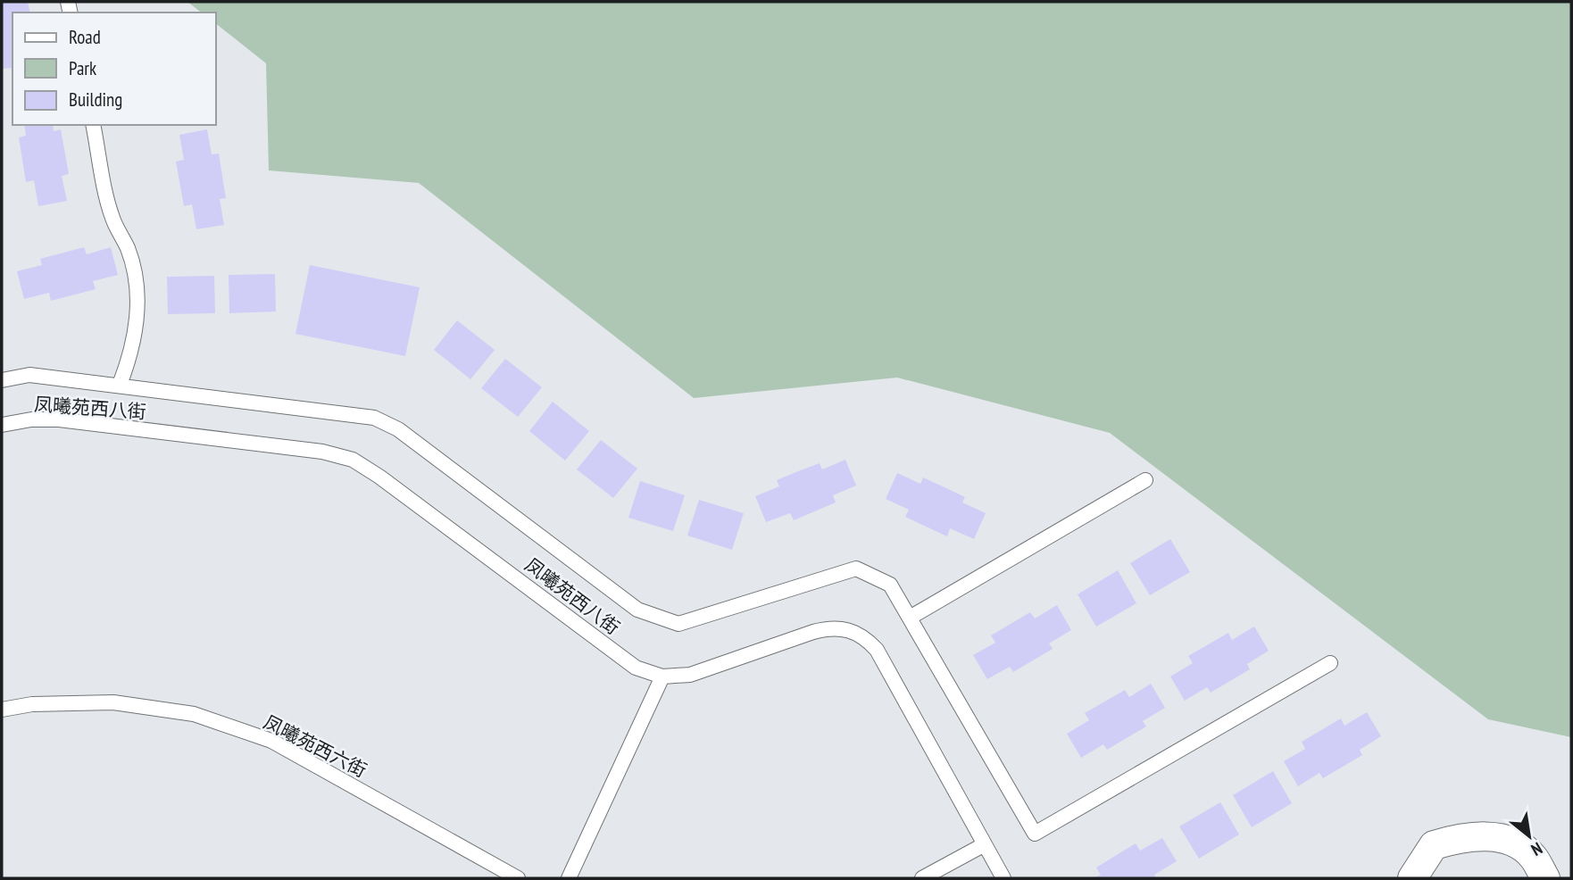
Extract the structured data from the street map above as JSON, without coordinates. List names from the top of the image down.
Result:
{
  "streets": {
    "lane": ["凤曦苑西八街", "凤曦苑西六街"]
  },
  "legend": ["Road", "Park", "Building"],
  "north": "bottom right"
}
